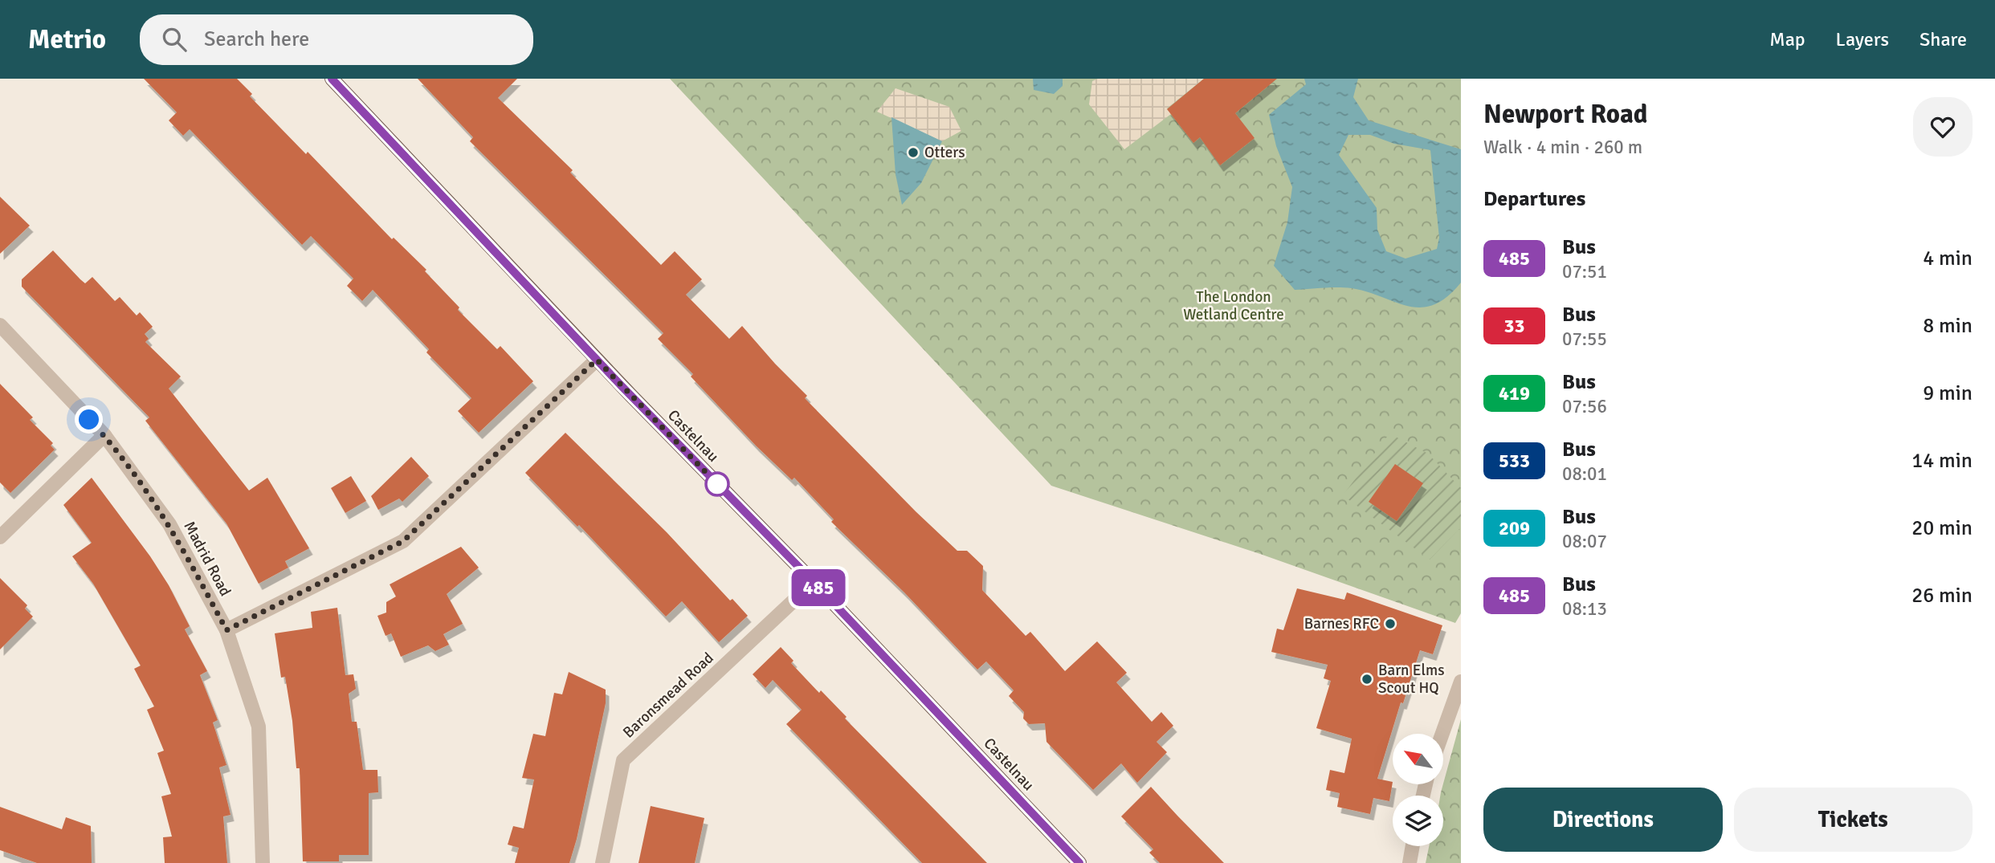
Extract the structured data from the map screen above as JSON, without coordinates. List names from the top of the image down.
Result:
{
  "streets": {
    "main road": ["Castelnau"],
    "street": ["Madrid Road", "Baronsmead Road"]
  },
  "crossings": [
    ["Castelnau", "Baronsmead Road"]
  ],
  "parks": ["The London Wetland Centre"],
  "places": ["Otters", "Barnes RFC", "Barn Elms Scout HQ"],
  "lines": ["bus line 485"],
  "north": "top left",
  "page": {
    "header": "Metrio",
    "search": "Search here",
    "nav": ["Map", "Layers", "Share"],
    "on_map": "485",
    "heading": [
      ["Newport Road", "Walk · 4 min · 260 m"],
      "Departures"
    ],
    "list": [
      {
        "mark": "485",
        "name": "Bus",
        "note": "07:51",
        "value": "4 min"
      },
      {
        "mark": "33",
        "name": "Bus",
        "note": "07:55",
        "value": "8 min"
      },
      {
        "mark": "419",
        "name": "Bus",
        "note": "07:56",
        "value": "9 min"
      },
      {
        "mark": "533",
        "name": "Bus",
        "note": "08:01",
        "value": "14 min"
      },
      {
        "mark": "209",
        "name": "Bus",
        "note": "08:07",
        "value": "20 min"
      },
      {
        "mark": "485",
        "name": "Bus",
        "note": "08:13",
        "value": "26 min"
      }
    ],
    "buttons": ["Directions", "Tickets"]
  }
}
